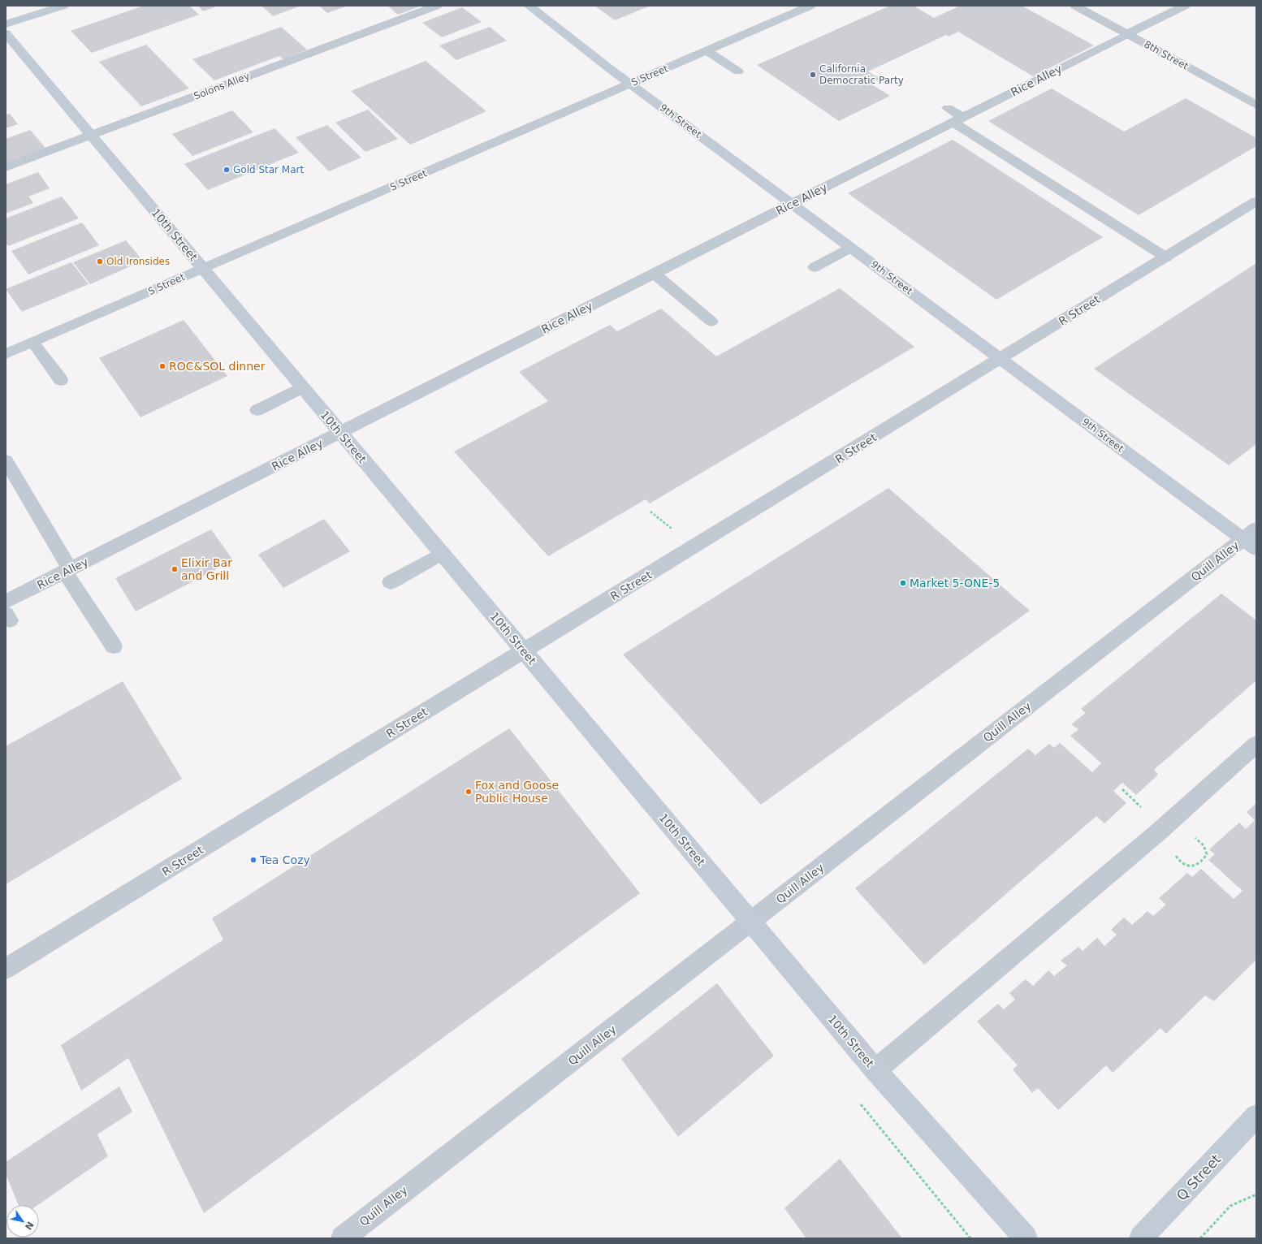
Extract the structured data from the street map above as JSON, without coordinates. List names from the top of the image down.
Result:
{
  "streets": {
    "street": [
      "8th Street",
      "S Street",
      "Rice Alley",
      "Solons Alley",
      "9th Street",
      "10th Street",
      "R Street",
      "Quill Alley",
      "Q Street"
    ]
  },
  "crossings": [
    ["8th Street", "Rice Alley"],
    ["S Street", "9th Street"],
    ["S Street", "10th Street"],
    ["Rice Alley", "9th Street"],
    ["Rice Alley", "10th Street"],
    ["Solons Alley", "10th Street"],
    ["9th Street", "R Street"],
    ["9th Street", "Quill Alley"],
    ["10th Street", "R Street"],
    ["10th Street", "Quill Alley"]
  ],
  "places": [
    "California Democratic Party",
    "Gold Star Mart",
    "Old Ironsides",
    "ROC&SOL dinner",
    "Elixir Bar and Grill",
    "Market 5-ONE-5",
    "Fox and Goose Public House",
    "Tea Cozy"
  ],
  "north": "bottom right"
}
